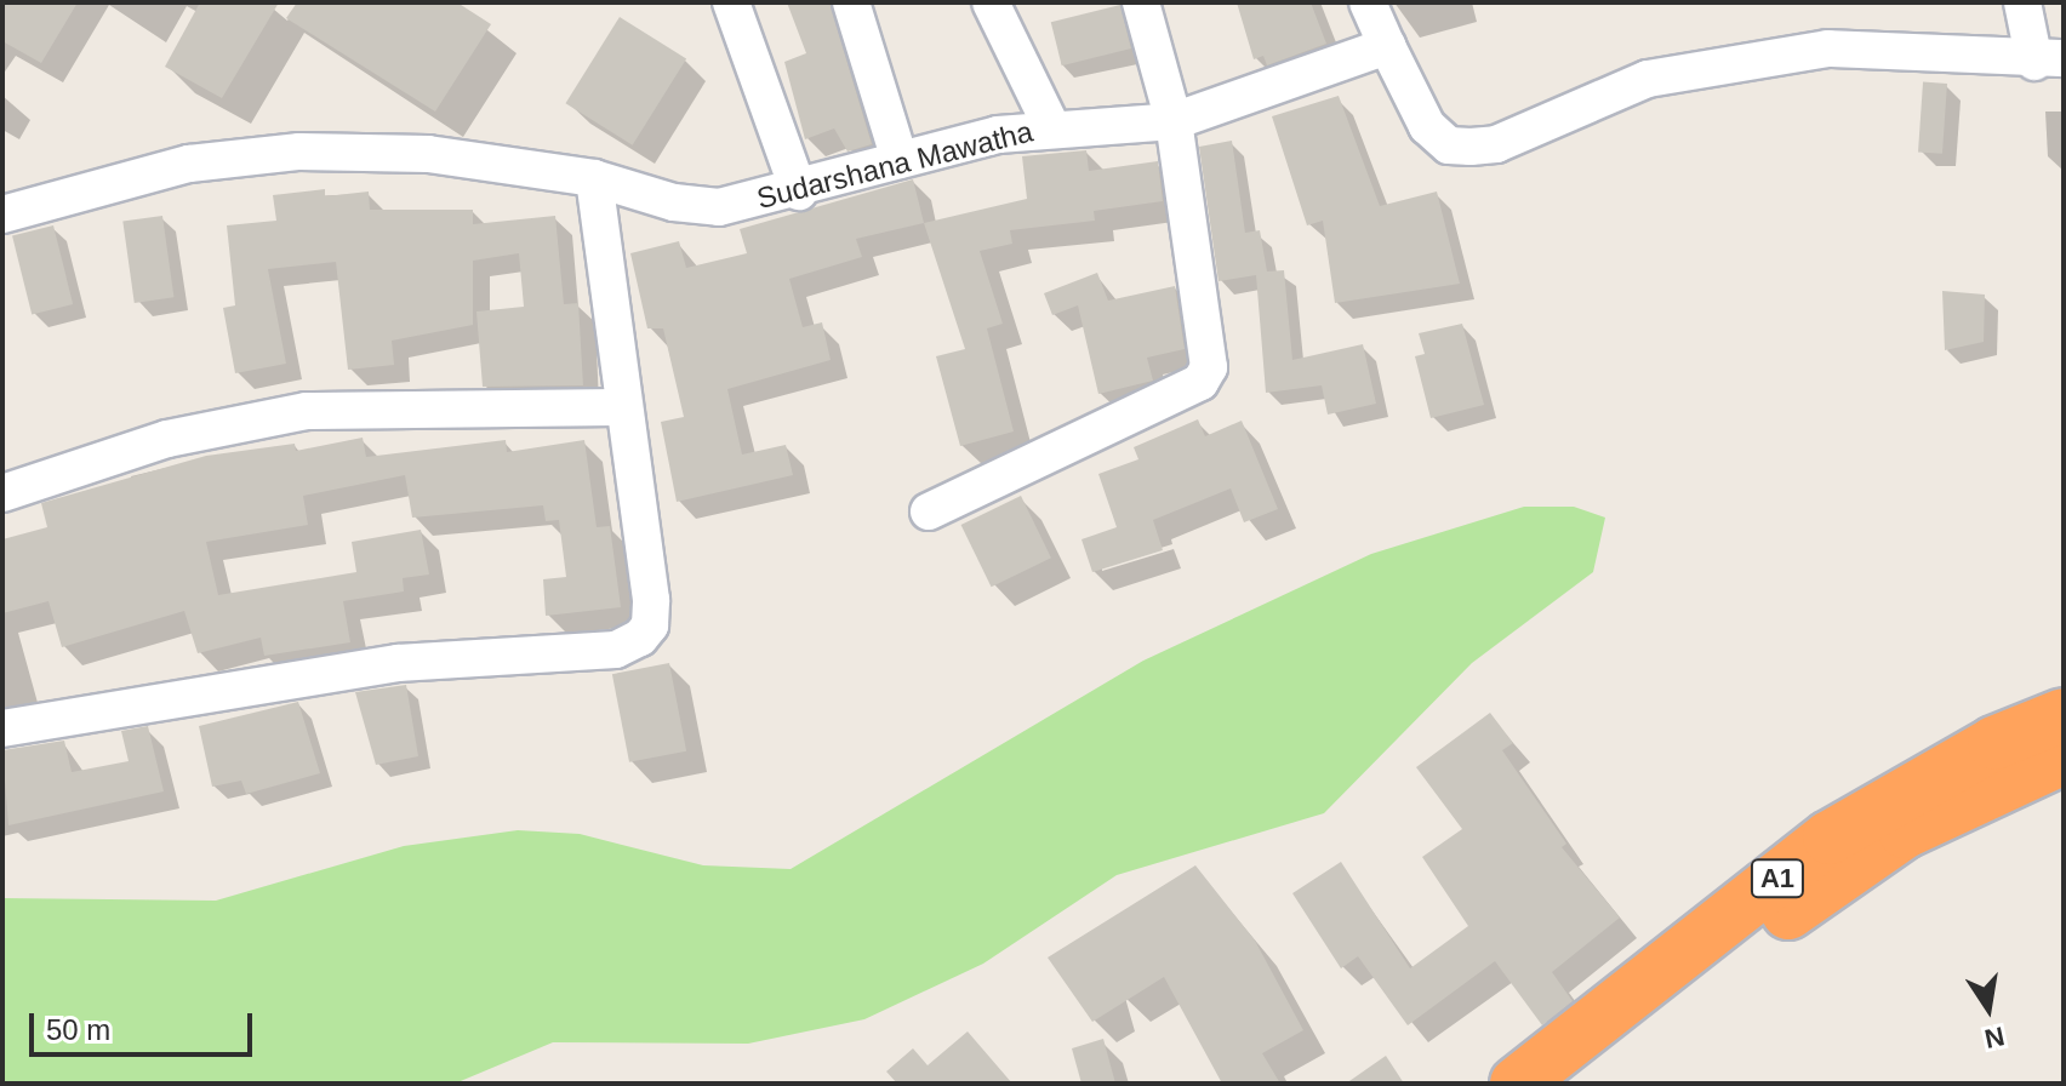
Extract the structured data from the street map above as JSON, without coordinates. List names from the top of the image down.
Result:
{
  "streets": {
    "highway": ["A1"],
    "street": ["Sudarshana Mawatha"]
  },
  "scale_bar": "50 m",
  "north": "bottom"
}
